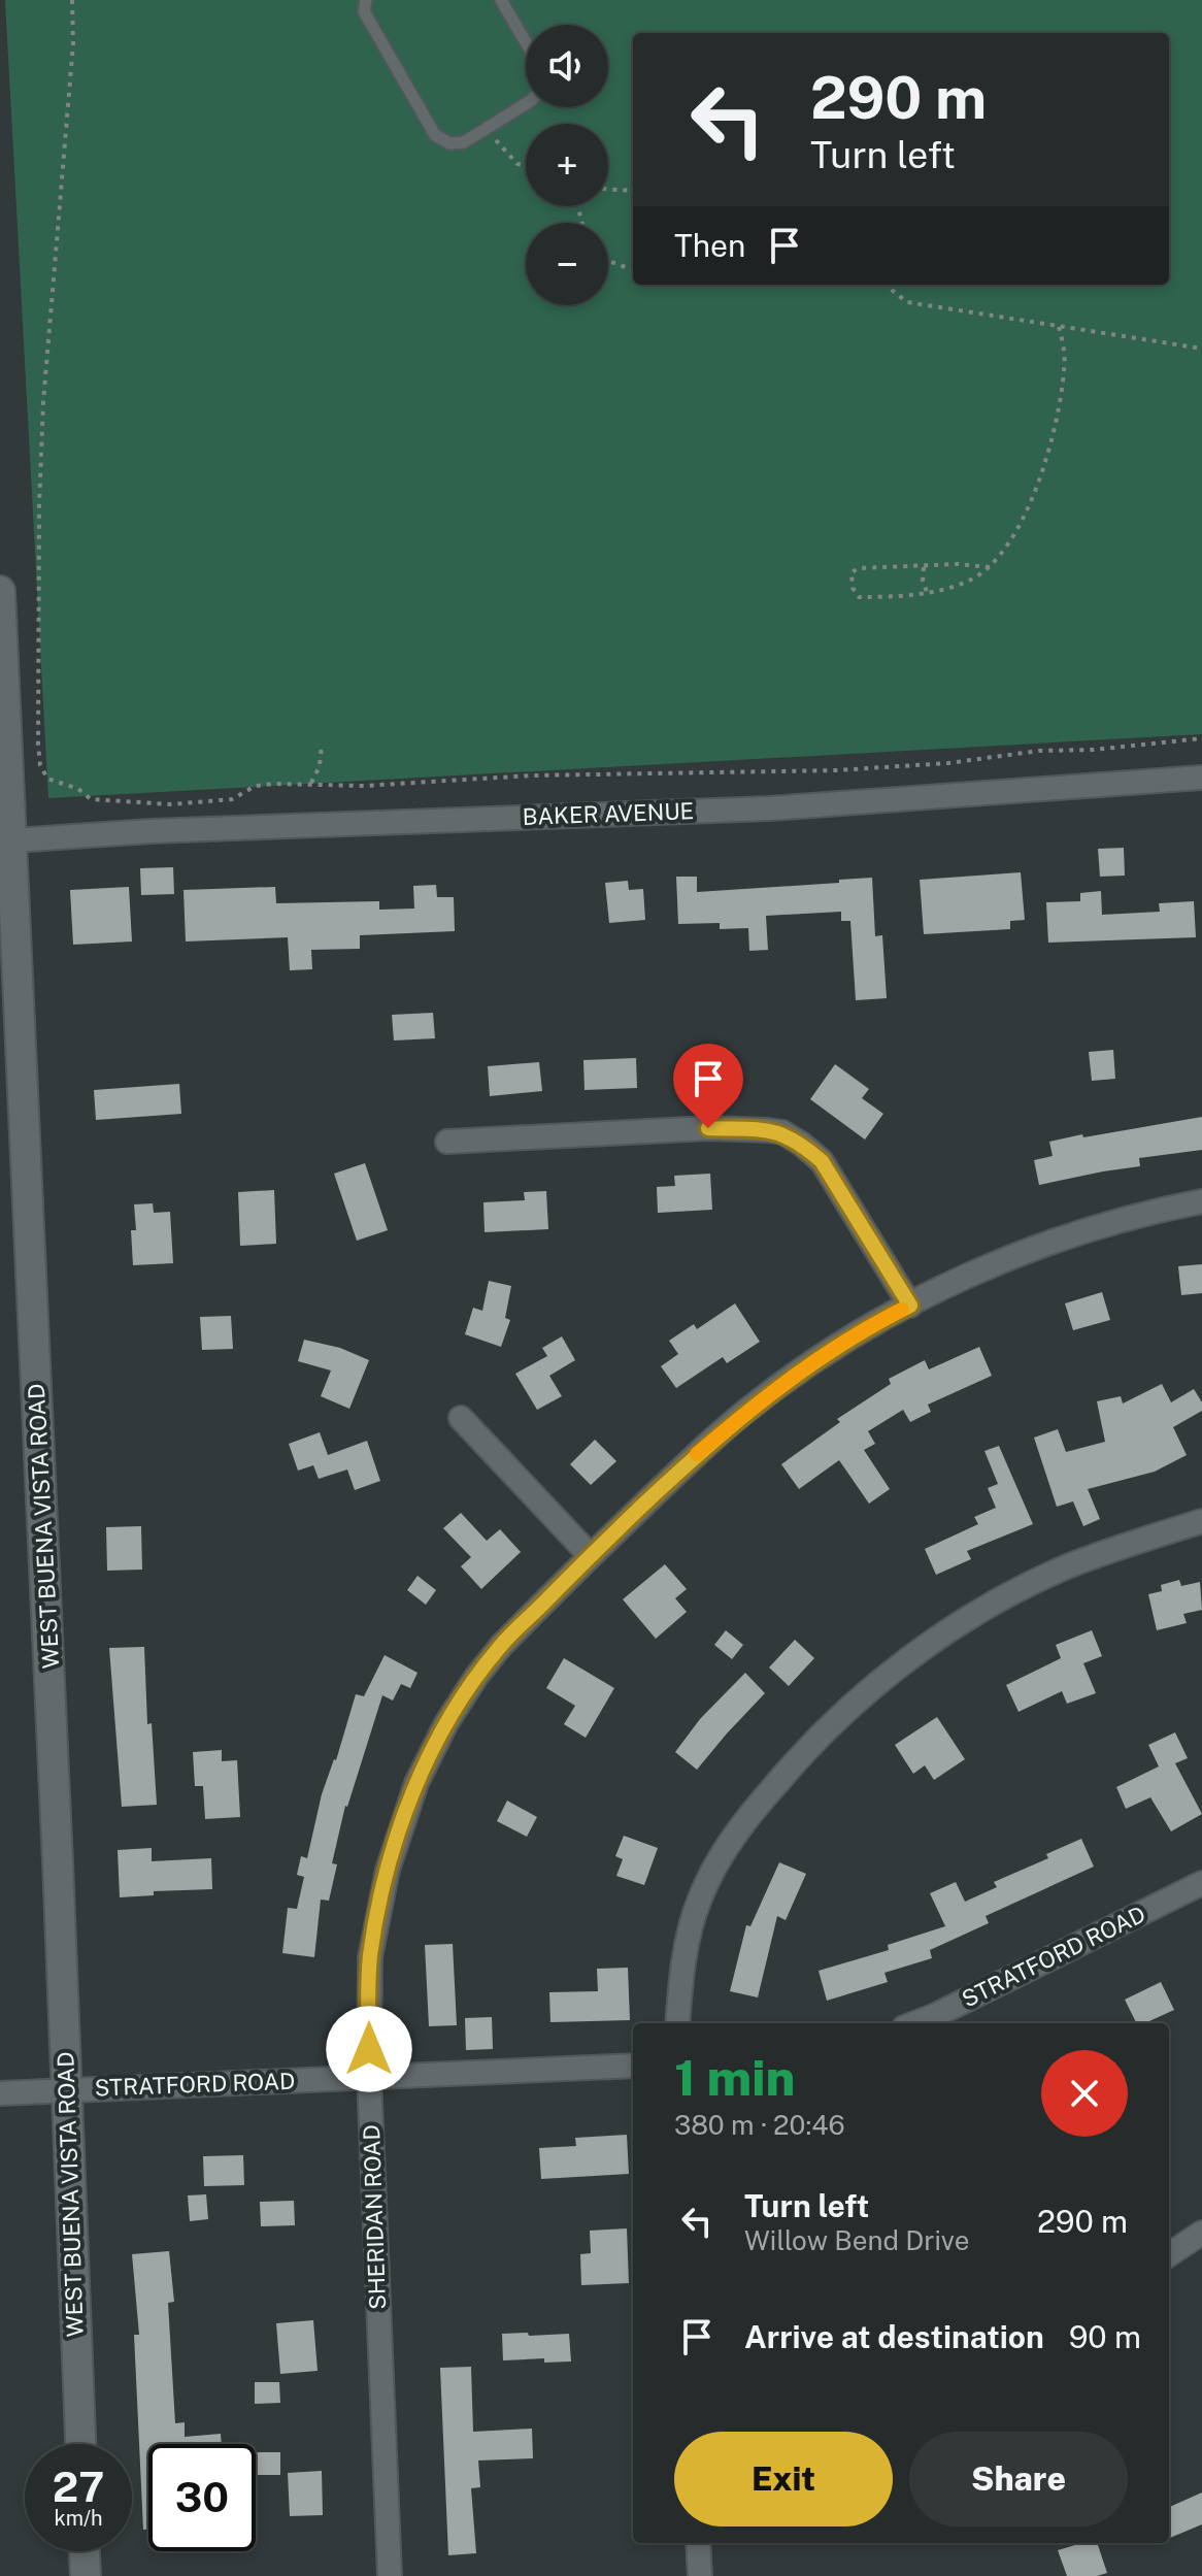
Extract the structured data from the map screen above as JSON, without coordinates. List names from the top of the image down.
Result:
{
  "streets": {
    "street": [
      "BAKER AVENUE",
      "WEST BUENA VISTA ROAD",
      "STRATFORD ROAD",
      "SHERIDAN ROAD"
    ]
  },
  "crossings": [
    ["BAKER AVENUE", "WEST BUENA VISTA ROAD"],
    ["WEST BUENA VISTA ROAD", "STRATFORD ROAD"],
    ["STRATFORD ROAD", "SHERIDAN ROAD"]
  ],
  "page": {
    "map_buttons": ["+", "−"],
    "turn": ["290 m", "Turn left"],
    "then": "Then",
    "heading": ["1 min", "380 m · 20:46"],
    "list": [
      {
        "name": "Turn left",
        "note": "Willow Bend Drive",
        "value": "290 m"
      },
      {
        "name": "Arrive at destination",
        "value": "90 m"
      }
    ],
    "buttons": ["Exit", "Share"],
    "speed": "27 km/h",
    "limit": "30"
  }
}
